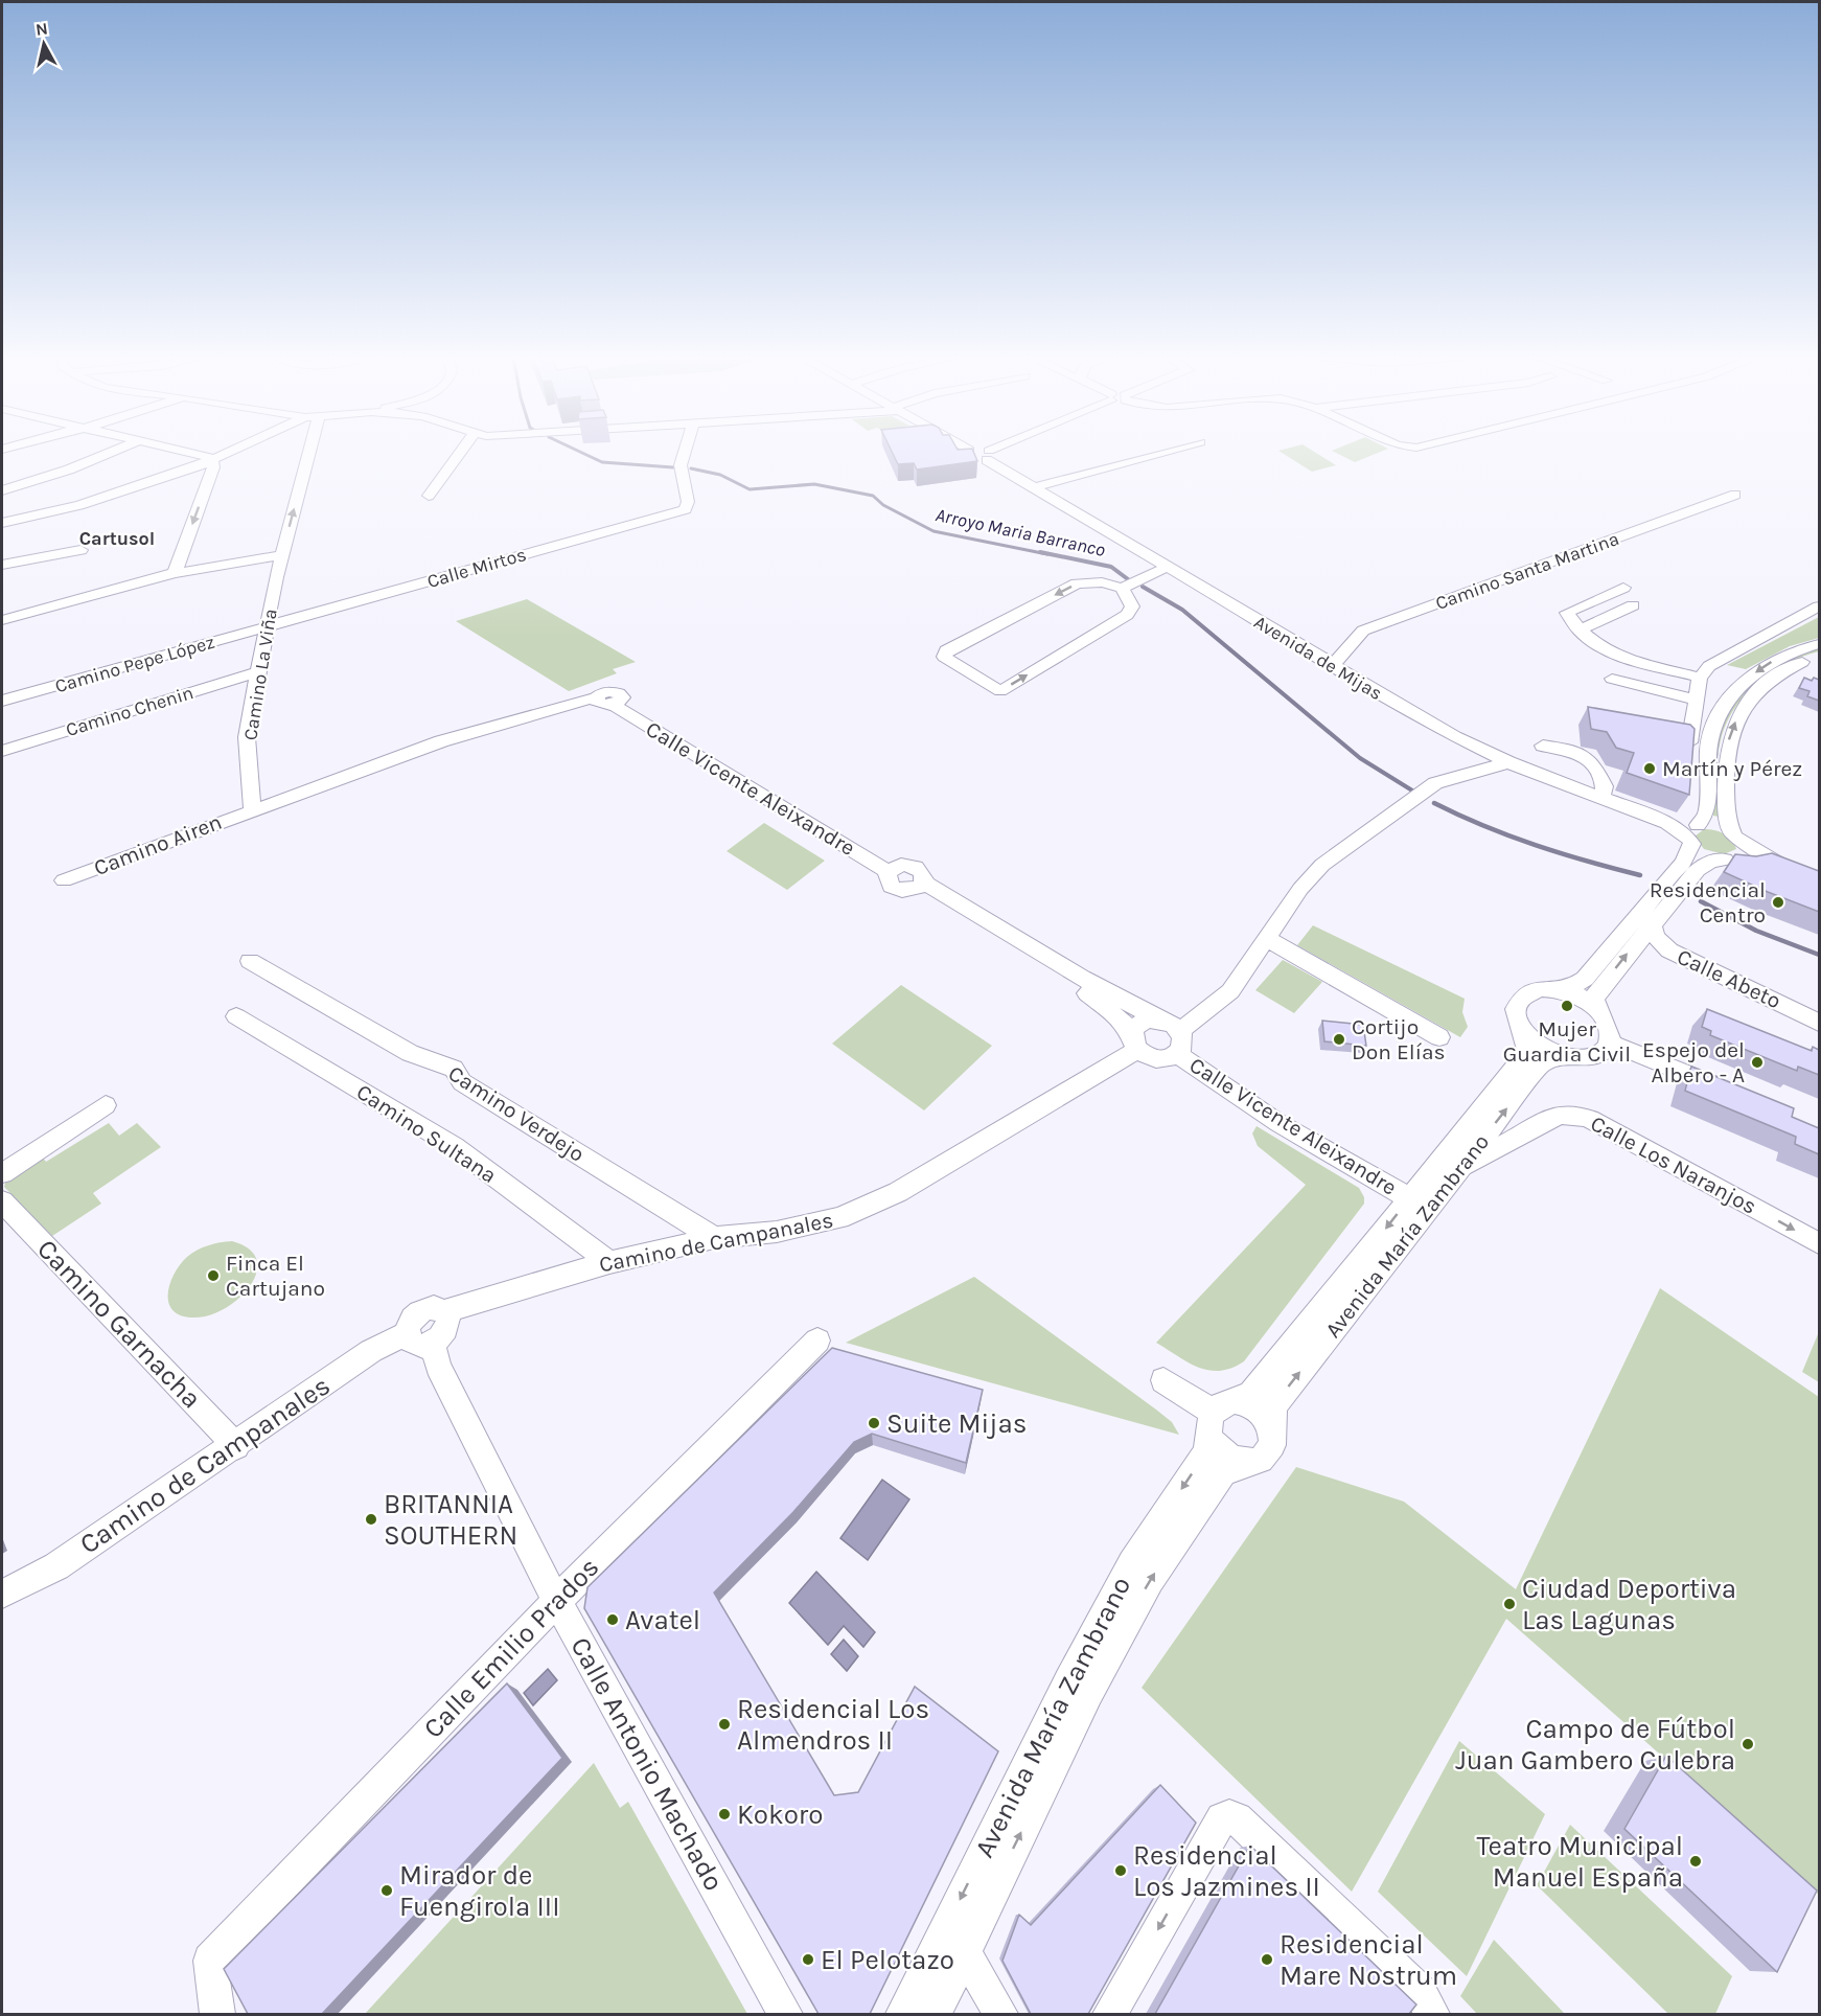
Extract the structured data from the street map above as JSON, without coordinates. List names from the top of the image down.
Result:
{
  "streets": {
    "street": [
      "Calle Mirtos",
      "Camino Santa Martina",
      "Avenida de Mijas",
      "Camino Pepe López",
      "Camino La Viña",
      "Camino Chenin",
      "Calle Vicente Aleixandre",
      "Camino Airen",
      "Calle Abeto",
      "Camino Verdejo",
      "Camino Sultana",
      "Calle Los Naranjos",
      "Avenida María Zambrano",
      "Camino de Campanales",
      "Camino Garnacha",
      "Calle Emilio Prados",
      "Calle Antonio Machado"
    ]
  },
  "crossings": [
    ["Calle Mirtos", "Camino Pepe López"],
    ["Calle Mirtos", "Camino La Viña"],
    ["Camino Santa Martina", "Avenida de Mijas"],
    ["Camino Pepe López", "Camino La Viña"],
    ["Camino La Viña", "Camino Chenin"],
    ["Camino La Viña", "Camino Airen"],
    ["Calle Vicente Aleixandre", "Camino Airen"],
    ["Calle Vicente Aleixandre", "Avenida María Zambrano"],
    ["Calle Vicente Aleixandre", "Camino de Campanales"],
    ["Camino Verdejo", "Camino de Campanales"],
    ["Camino Sultana", "Camino de Campanales"],
    ["Calle Los Naranjos", "Avenida María Zambrano"],
    ["Camino de Campanales", "Camino Garnacha"],
    ["Camino de Campanales", "Calle Antonio Machado"],
    ["Calle Emilio Prados", "Calle Antonio Machado"]
  ],
  "districts": ["Cartusol"],
  "water": ["Arroyo Maria Barranco"],
  "places": [
    "Martín y Pérez",
    "Residencial Centro",
    "Mujer Guardia Civil",
    "Cortijo Don Elías",
    "Espejo del Albero - A",
    "Finca El Cartujano",
    "Suite Mijas",
    "BRITANNIA SOUTHERN",
    "Ciudad Deportiva Las Lagunas",
    "Avatel",
    "Residencial Los Almendros II",
    "Campo de Fútbol Juan Gambero Culebra",
    "Kokoro",
    "Teatro Municipal Manuel España",
    "Residencial Los Jazmines II",
    "Mirador de Fuengirola III",
    "El Pelotazo",
    "Residencial Mare Nostrum"
  ],
  "north": "top"
}
